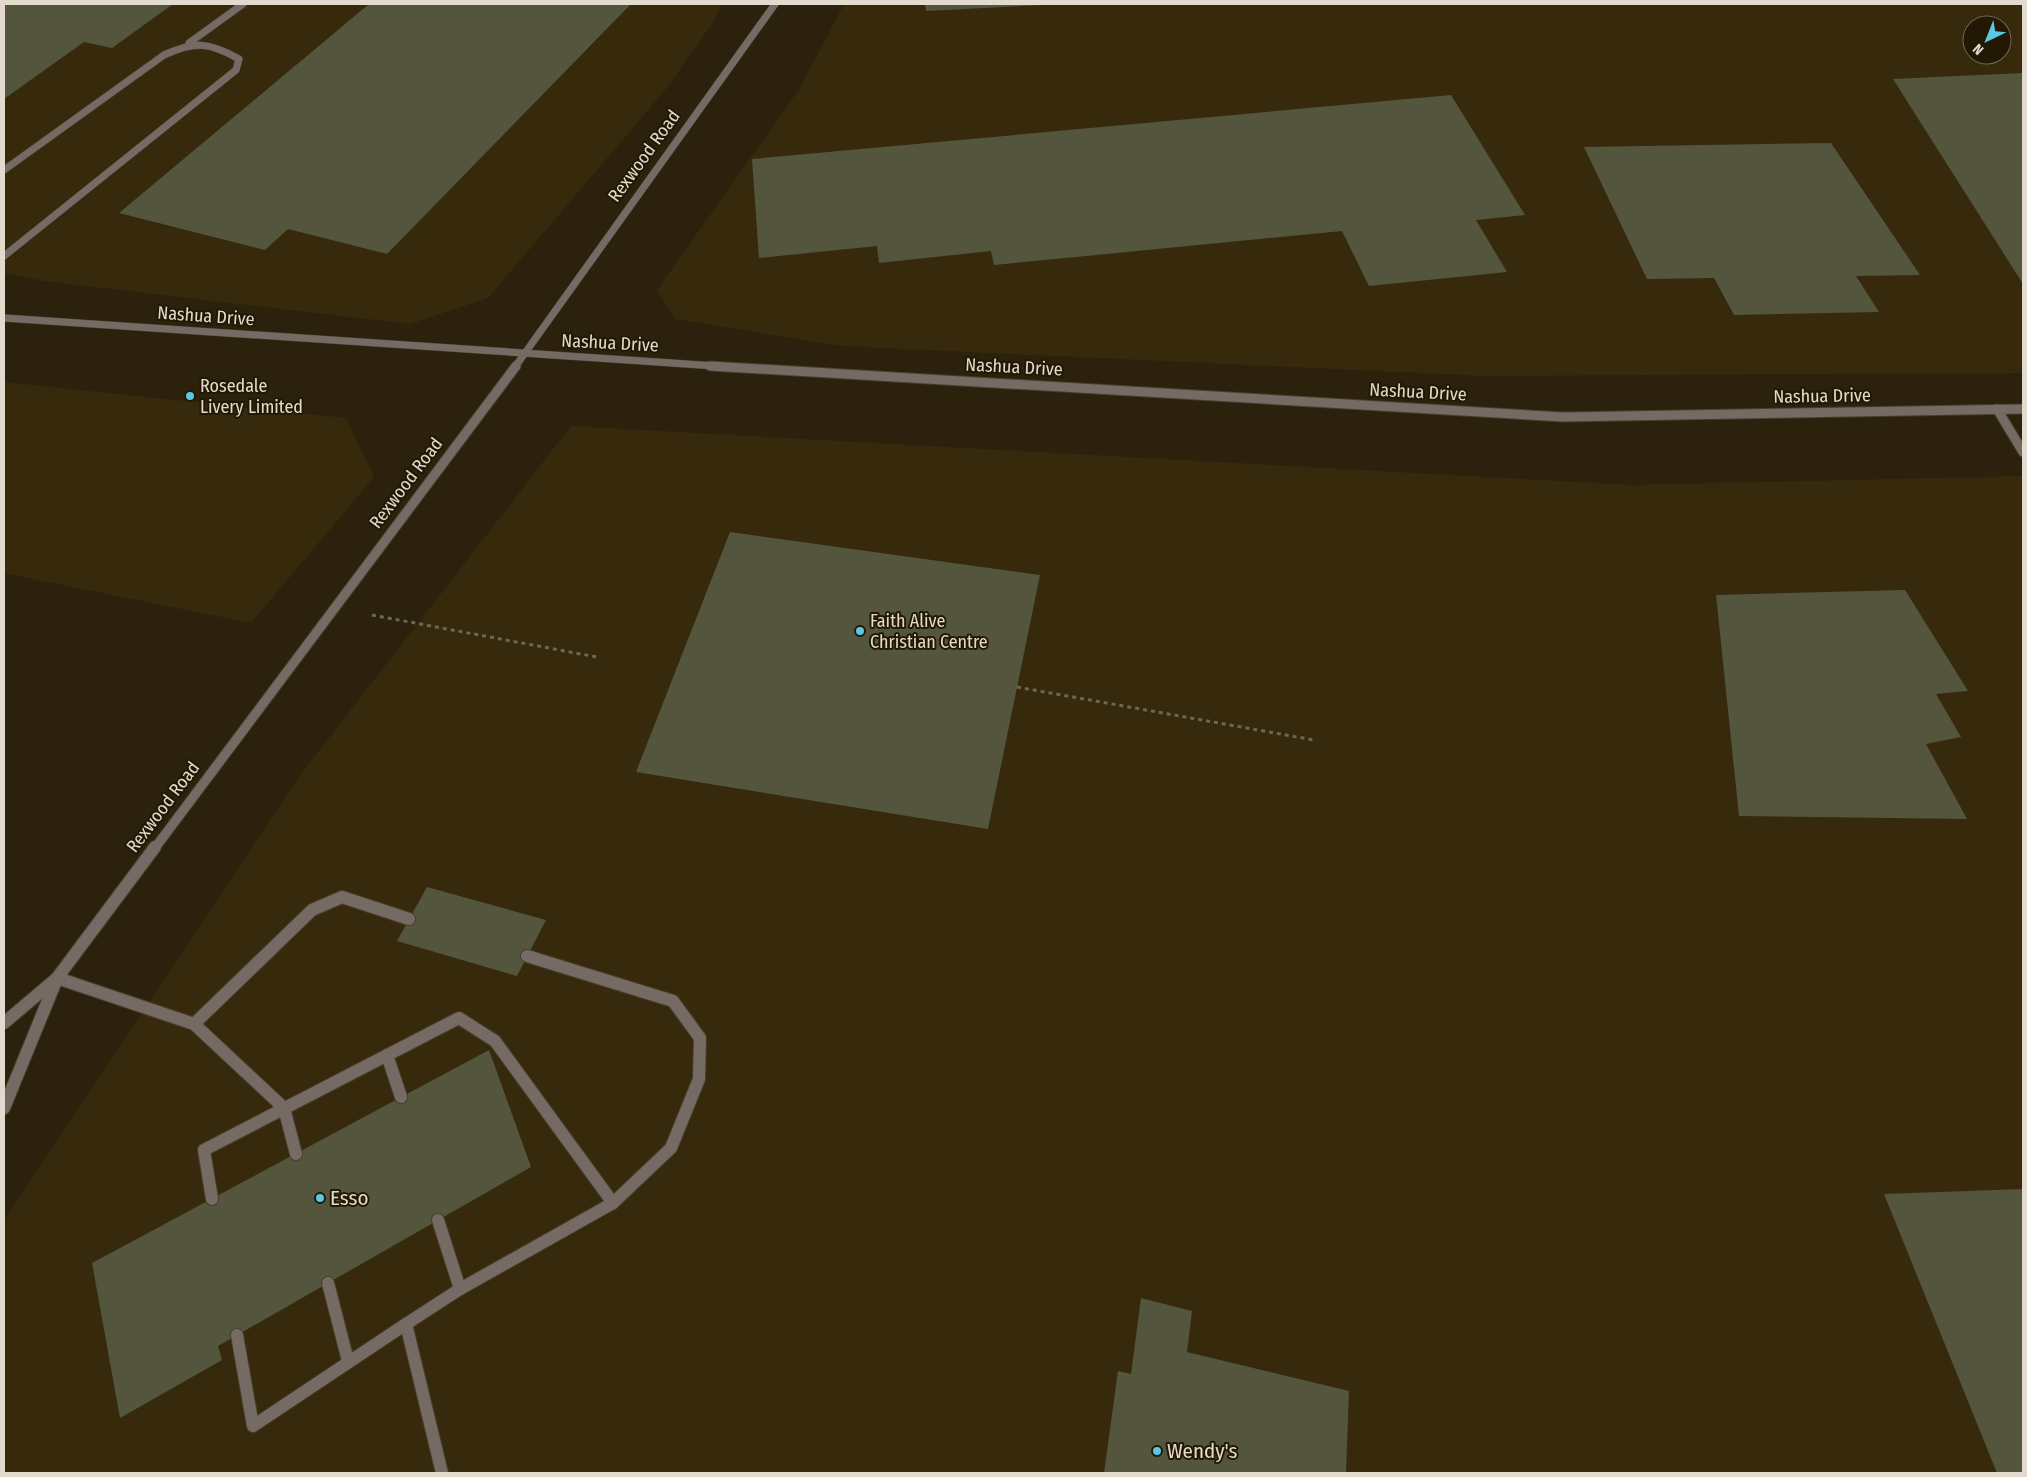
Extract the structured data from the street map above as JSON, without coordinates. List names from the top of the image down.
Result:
{
  "streets": {
    "street": ["Rexwood Road", "Nashua Drive"]
  },
  "crossings": [
    ["Rexwood Road", "Nashua Drive"]
  ],
  "places": [
    "Rosedale Livery Limited",
    "Faith Alive Christian Centre",
    "Esso",
    "Wendy's"
  ],
  "north": "bottom left"
}
